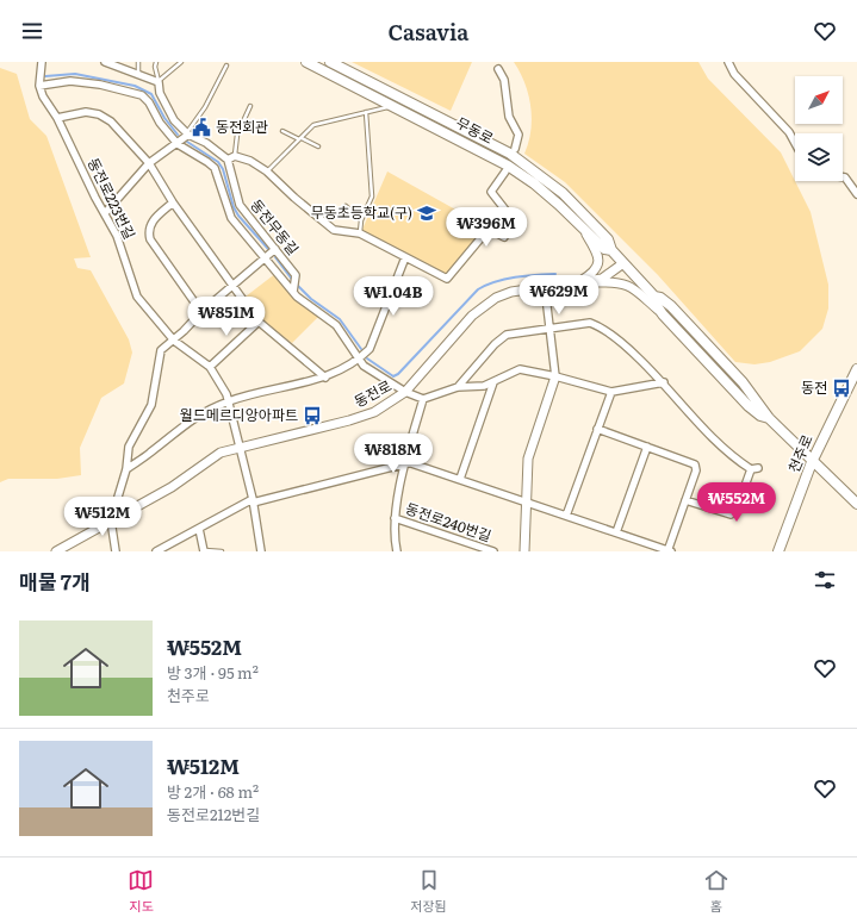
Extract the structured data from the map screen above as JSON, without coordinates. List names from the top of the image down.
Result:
{
  "streets": {
    "main road": ["무동로", "천주로"],
    "street": [
      "동전로223번길",
      "동전무동길",
      "동전로",
      "동전로240번길"
    ]
  },
  "crossings": [
    ["무동로", "동전로"],
    ["무동로", "천주로"],
    ["동전로223번길", "동전로"]
  ],
  "places": {
    "public building": ["동전회관"],
    "school or university": ["무동초등학교(구)"],
    "bus stop": ["동전", "월드메르디앙아파트"]
  },
  "north": "top right",
  "page": {
    "header": "Casavia",
    "price": [
      "₩396M",
      "₩629M",
      "₩1.04B",
      "₩851M",
      "₩818M",
      "₩552M",
      "₩512M"
    ],
    "heading": "매물 7개",
    "list": [
      {
        "name": "₩552M",
        "note": "방 3개 · 95 m² · 천주로"
      },
      {
        "name": "₩512M",
        "note": "방 2개 · 68 m² · 동전로212번길"
      }
    ],
    "tabs": ["지도", "저장됨", "홈"]
  }
}
